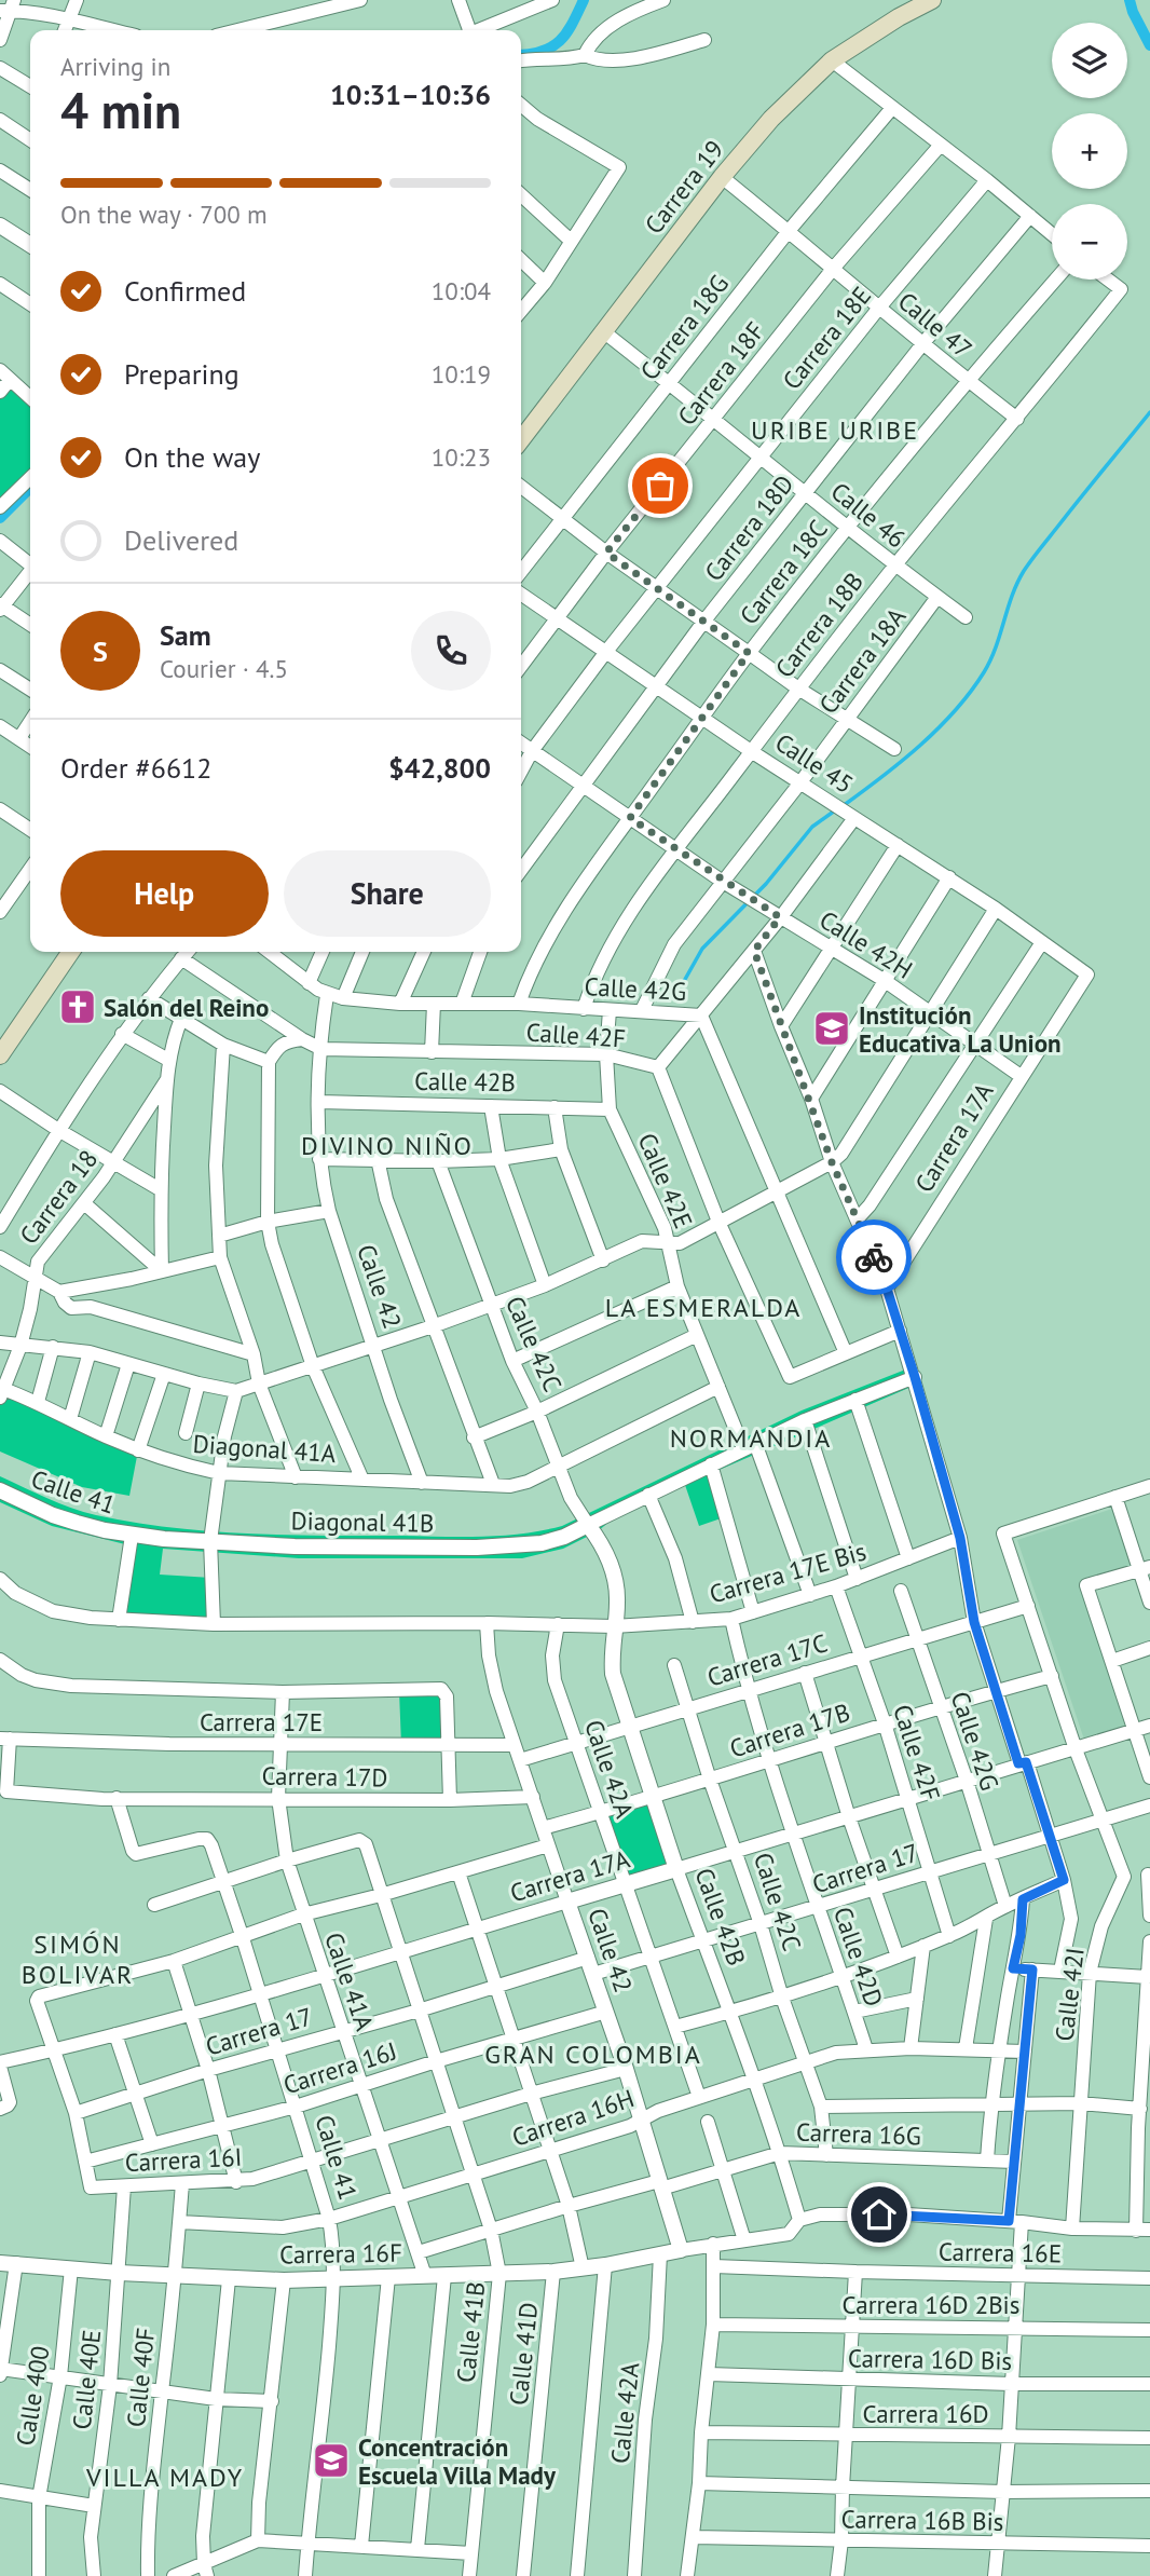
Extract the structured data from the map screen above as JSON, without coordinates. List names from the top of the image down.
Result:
{
  "streets": {
    "main road": ["Carrera 19"],
    "street": [
      "Calle 47",
      "Carrera 18G",
      "Carrera 18E",
      "Carrera 18F",
      "Calle 46",
      "Carrera 18D",
      "Carrera 18C",
      "Carrera 18B",
      "Carrera 18A",
      "Calle 45",
      "Calle 42H",
      "Calle 42G",
      "Calle 42F",
      "Calle 42B",
      "Carrera 17A",
      "Calle 42E",
      "Carrera 18",
      "Calle 42",
      "Calle 42C",
      "Diagonal 41A",
      "Calle 41",
      "Diagonal 41B",
      "Carrera 17E Bis",
      "Carrera 17C",
      "Carrera 17E",
      "Carrera 17B",
      "Calle 42A",
      "Carrera 17D",
      "Carrera 17",
      "Calle 42D",
      "Calle 41A",
      "Calle 42I",
      "Carrera 16J",
      "Carrera 16H",
      "Carrera 16G",
      "Carrera 16I",
      "Carrera 16E",
      "Carrera 16F",
      "Carrera 16D 2Bis",
      "Calle 41B",
      "Calle 41D",
      "Carrera 16D Bis",
      "Calle 40F",
      "Calle 40E",
      "Calle 400",
      "Carrera 16D",
      "Carrera 16B Bis"
    ]
  },
  "crossings": [
    ["Carrera 19", "Calle 47"],
    ["Carrera 19", "Calle 46"],
    ["Calle 47", "Carrera 18G"],
    ["Calle 47", "Carrera 18E"],
    ["Calle 47", "Carrera 18F"],
    ["Calle 47", "Carrera 18D"],
    ["Calle 47", "Carrera 18C"],
    ["Calle 47", "Carrera 18B"],
    ["Carrera 18G", "Calle 46"],
    ["Carrera 18E", "Calle 46"],
    ["Carrera 18E", "Calle 45"],
    ["Carrera 18E", "Calle 42H"],
    ["Carrera 18F", "Calle 46"],
    ["Carrera 18F", "Calle 45"],
    ["Calle 46", "Carrera 18D"],
    ["Calle 46", "Carrera 18C"],
    ["Calle 46", "Carrera 18B"],
    ["Calle 46", "Carrera 18A"],
    ["Carrera 18D", "Calle 45"],
    ["Carrera 18D", "Calle 42H"],
    ["Carrera 18C", "Calle 45"],
    ["Carrera 18C", "Calle 42H"],
    ["Carrera 18C", "Calle 42G"],
    ["Carrera 18B", "Calle 45"],
    ["Carrera 18B", "Calle 42H"],
    ["Carrera 18B", "Calle 42G"],
    ["Carrera 18A", "Calle 45"],
    ["Carrera 18A", "Calle 42H"],
    ["Carrera 18A", "Calle 42G"],
    ["Calle 45", "Carrera 17A"],
    ["Calle 42H", "Carrera 17A"],
    ["Calle 42G", "Calle 42F"],
    ["Calle 42G", "Carrera 17A"],
    ["Calle 42G", "Calle 42E"],
    ["Calle 42G", "Carrera 17C"],
    ["Calle 42G", "Carrera 17B"],
    ["Calle 42G", "Carrera 17"],
    ["Calle 42F", "Carrera 17A"],
    ["Calle 42F", "Calle 42E"],
    ["Calle 42F", "Carrera 17E Bis"],
    ["Calle 42F", "Carrera 17C"],
    ["Calle 42F", "Carrera 17B"],
    ["Calle 42F", "Carrera 17"],
    ["Calle 42B", "Carrera 17A"],
    ["Calle 42B", "Calle 42E"],
    ["Calle 42B", "Calle 42C"],
    ["Calle 42B", "Carrera 17E Bis"],
    ["Calle 42B", "Carrera 17C"],
    ["Calle 42B", "Carrera 17B"],
    ["Calle 42B", "Carrera 17"],
    ["Calle 42B", "Carrera 16H"],
    ["Calle 42B", "Carrera 16G"],
    ["Calle 42B", "Carrera 16E"],
    ["Carrera 17A", "Calle 42"],
    ["Carrera 17A", "Calle 42C"],
    ["Carrera 17A", "Calle 41"],
    ["Carrera 17A", "Calle 42A"],
    ["Carrera 17A", "Calle 42D"],
    ["Carrera 17A", "Calle 41A"],
    ["Carrera 17A", "Calle 41B"],
    ["Calle 42E", "Carrera 17E Bis"],
    ["Carrera 18", "Diagonal 41A"],
    ["Calle 42", "Diagonal 41A"],
    ["Calle 42", "Carrera 17E Bis"],
    ["Calle 42", "Carrera 17C"],
    ["Calle 42", "Carrera 17E"],
    ["Calle 42", "Carrera 17B"],
    ["Calle 42", "Carrera 17D"],
    ["Calle 42", "Carrera 17"],
    ["Calle 42", "Carrera 16J"],
    ["Calle 42", "Carrera 16H"],
    ["Calle 42", "Carrera 16G"],
    ["Calle 42", "Carrera 16I"],
    ["Calle 42", "Carrera 16E"],
    ["Calle 42", "Carrera 16F"],
    ["Calle 42C", "Diagonal 41B"],
    ["Calle 42C", "Carrera 17E Bis"],
    ["Calle 42C", "Carrera 17C"],
    ["Calle 42C", "Carrera 17B"],
    ["Calle 42C", "Carrera 17"],
    ["Calle 42C", "Carrera 16H"],
    ["Calle 42C", "Carrera 16G"],
    ["Calle 41", "Diagonal 41B"],
    ["Calle 41", "Carrera 17D"],
    ["Calle 41", "Carrera 17"],
    ["Calle 41", "Carrera 16J"],
    ["Calle 41", "Carrera 16H"],
    ["Calle 41", "Carrera 16I"],
    ["Calle 41", "Carrera 16F"],
    ["Carrera 17E Bis", "Calle 42A"],
    ["Carrera 17E Bis", "Calle 42D"],
    ["Carrera 17C", "Calle 42A"],
    ["Carrera 17C", "Calle 42D"],
    ["Carrera 17E", "Carrera 17D"],
    ["Carrera 17E", "Calle 41A"],
    ["Carrera 17B", "Calle 42A"],
    ["Carrera 17B", "Calle 42D"],
    ["Calle 42A", "Carrera 17"],
    ["Calle 42A", "Carrera 16H"],
    ["Calle 42A", "Carrera 16F"],
    ["Carrera 17D", "Calle 41A"],
    ["Carrera 17", "Calle 42D"],
    ["Carrera 17", "Calle 41A"],
    ["Carrera 17", "Calle 41B"],
    ["Calle 42D", "Carrera 16H"],
    ["Calle 41A", "Carrera 16J"],
    ["Calle 41A", "Carrera 16H"],
    ["Calle 41A", "Carrera 16G"],
    ["Calle 41A", "Carrera 16I"],
    ["Calle 41A", "Carrera 16F"],
    ["Calle 41A", "Calle 41B"],
    ["Calle 42I", "Carrera 16G"],
    ["Calle 42I", "Carrera 16E"],
    ["Carrera 16J", "Carrera 16I"],
    ["Carrera 16J", "Calle 41B"],
    ["Carrera 16H", "Calle 41B"],
    ["Carrera 16H", "Calle 40F"],
    ["Carrera 16G", "Calle 41B"],
    ["Carrera 16I", "Calle 41B"],
    ["Carrera 16I", "Calle 40F"],
    ["Carrera 16I", "Calle 40E"],
    ["Carrera 16E", "Carrera 16F"],
    ["Carrera 16F", "Calle 41B"],
    ["Carrera 16F", "Calle 41D"],
    ["Carrera 16F", "Calle 40F"],
    ["Carrera 16F", "Calle 40E"],
    ["Carrera 16F", "Calle 400"]
  ],
  "districts": [
    "URIBE URIBE",
    "DIVINO NIÑO",
    "LA ESMERALDA",
    "NORMANDIA",
    "SIMÓN BOLIVAR",
    "GRAN COLOMBIA",
    "VILLA MADY"
  ],
  "places": {
    "church": ["Salón del Reino"],
    "school or university": ["Institución Educativa La Union", "Concentración Escuela Villa Mady"]
  },
  "page": {
    "map_buttons": ["+", "−"],
    "heading": ["4 min", "Arriving in", "10:31–10:36"],
    "panel": [
      "Sam",
      "Courier · 4.5",
      "Order #6612",
      "$42,800"
    ],
    "bar": "On the way · 700 m",
    "list": [
      ["Confirmed", "10:04"],
      ["Preparing", "10:19"],
      ["On the way", "10:23"],
      "Delivered"
    ],
    "round": "S",
    "buttons": ["Help", "Share"]
  }
}
